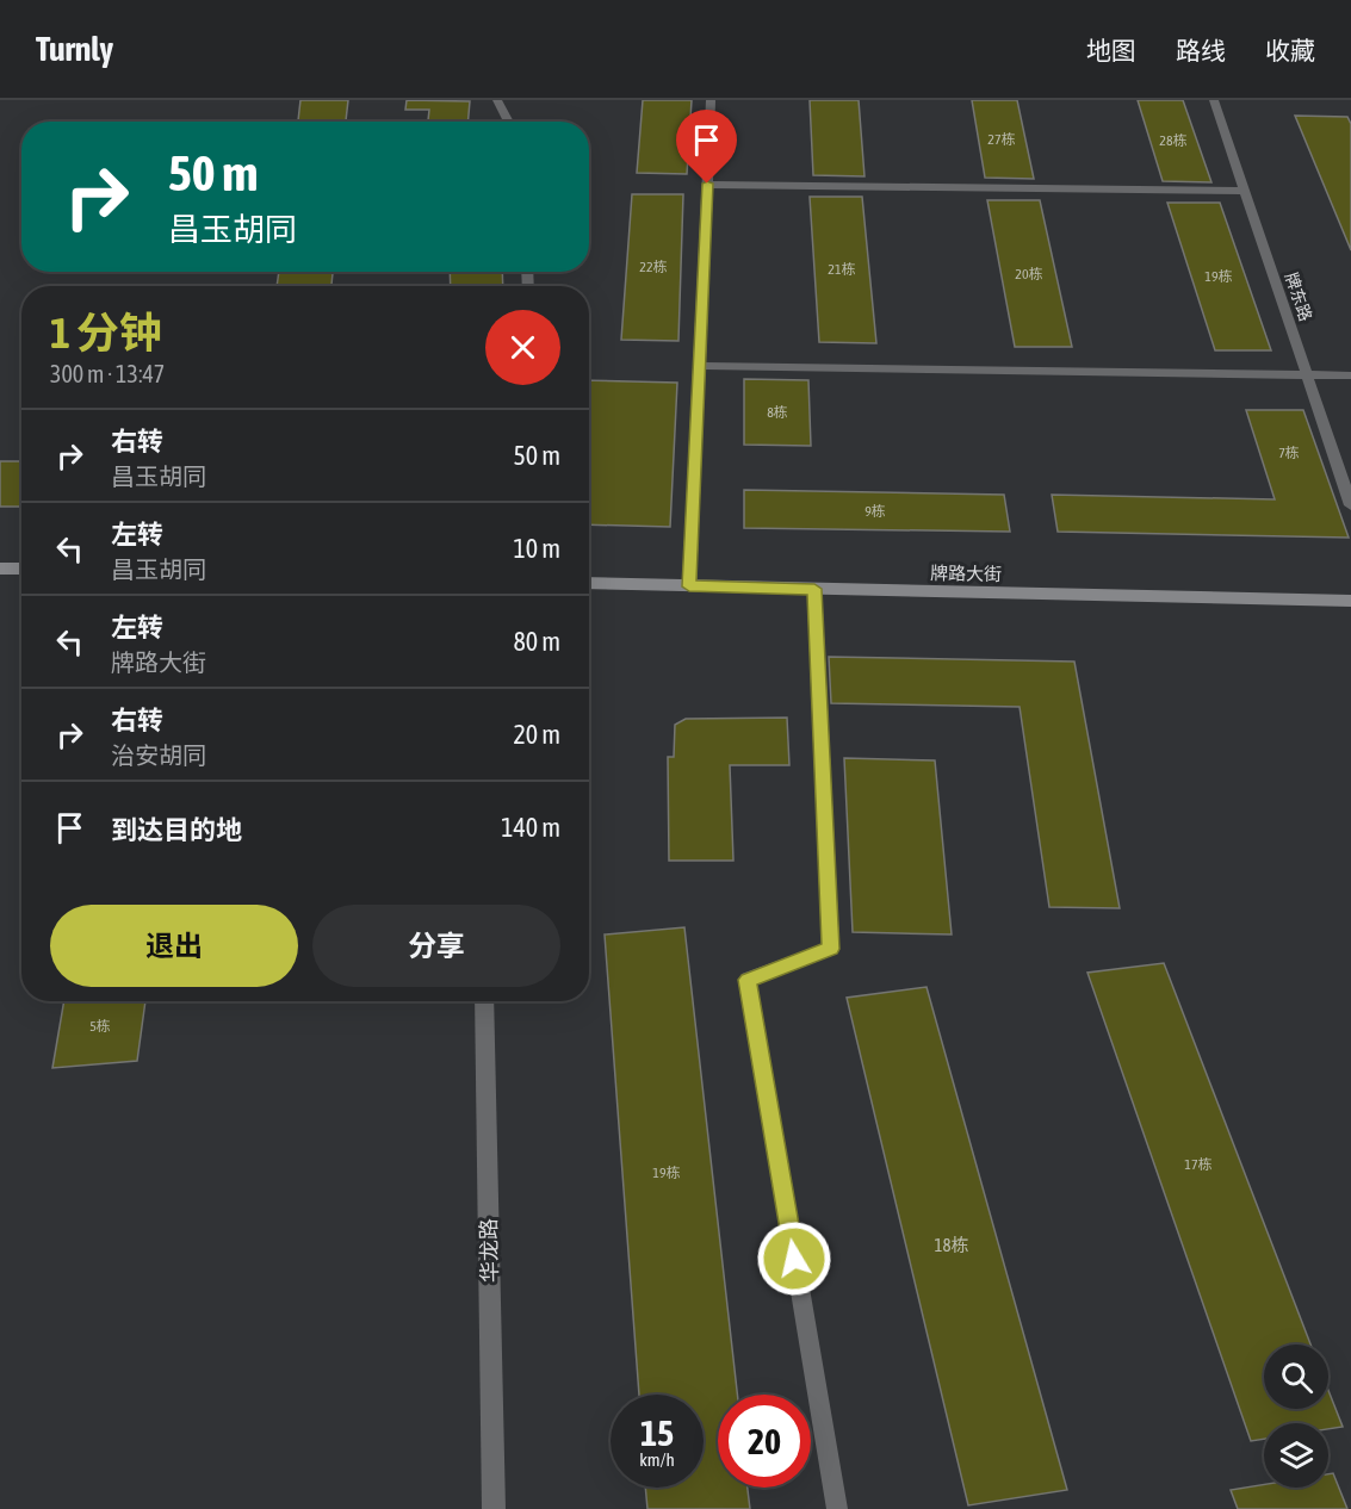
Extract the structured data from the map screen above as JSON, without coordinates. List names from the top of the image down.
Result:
{
  "streets": {
    "street": ["牌路大街", "华龙路"],
    "lane": ["牌东路"]
  },
  "house_numbers": [
    "27栋",
    "28栋",
    "22栋",
    "21栋",
    "20栋",
    "19栋",
    "8栋",
    "7栋",
    "9栋",
    "5栋",
    "17栋",
    "19栋",
    "18栋"
  ],
  "page": {
    "header": "Turnly",
    "nav": ["地图", "路线", "收藏"],
    "turn": ["50 m", "昌玉胡同"],
    "heading": ["1 分钟", "300 m · 13:47"],
    "list": [
      {
        "name": "右转",
        "note": "昌玉胡同",
        "value": "50 m"
      },
      {
        "name": "左转",
        "note": "昌玉胡同",
        "value": "10 m"
      },
      {
        "name": "左转",
        "note": "牌路大街",
        "value": "80 m"
      },
      {
        "name": "右转",
        "note": "治安胡同",
        "value": "20 m"
      },
      {
        "name": "到达目的地",
        "value": "140 m"
      }
    ],
    "buttons": ["退出", "分享"],
    "speed": "15 km/h",
    "limit": "20"
  }
}
